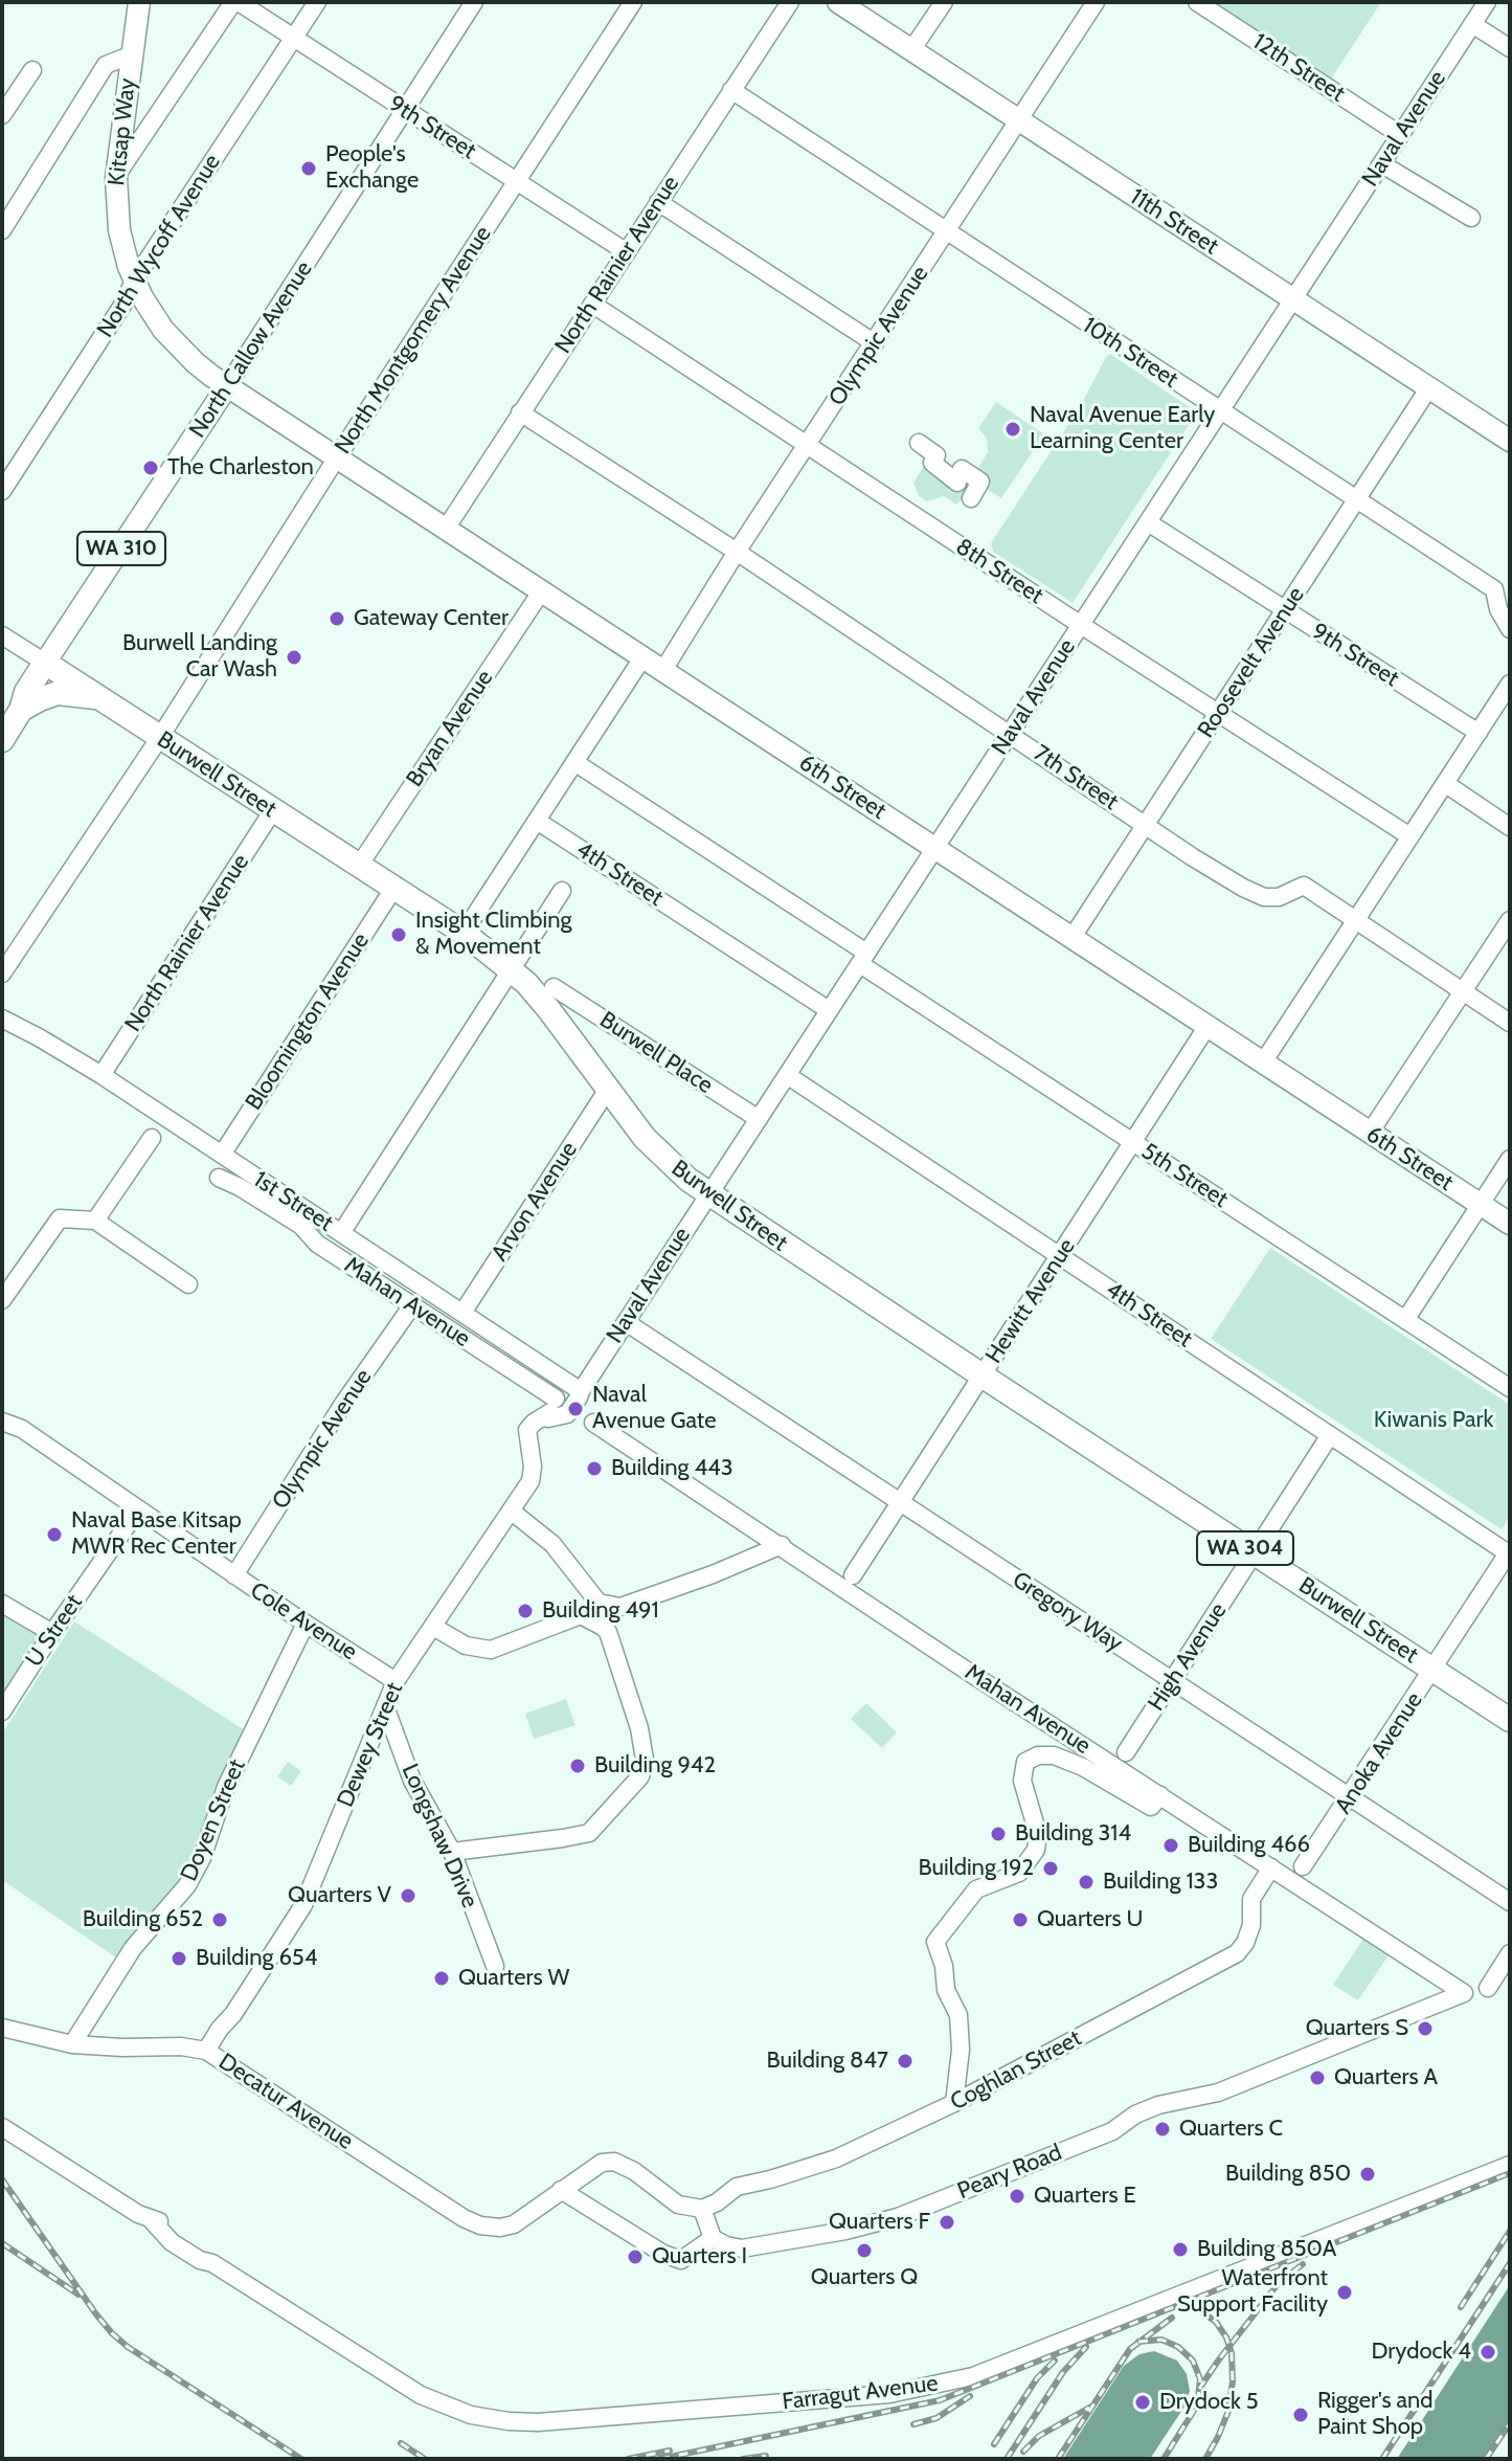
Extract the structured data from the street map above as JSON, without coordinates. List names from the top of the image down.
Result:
{
  "streets": {
    "highway": ["North Callow Avenue", "Burwell Street", "WA 304"],
    "main road": [
      "Kitsap Way",
      "11th Street",
      "WA 310",
      "6th Street"
    ],
    "street": [
      "12th Street",
      "9th Street",
      "Naval Avenue",
      "North Wycoff Avenue",
      "North Rainier Avenue",
      "Olympic Avenue",
      "North Montgomery Avenue",
      "10th Street",
      "8th Street",
      "Roosevelt Avenue",
      "Bryan Avenue",
      "7th Street",
      "4th Street",
      "Bloomington Avenue",
      "Burwell Place",
      "5th Street",
      "1st Street",
      "Arvon Avenue",
      "Hewitt Avenue",
      "Mahan Avenue",
      "Gregory Way",
      "Cole Avenue",
      "U Street",
      "High Avenue",
      "Dewey Street",
      "Anoka Avenue",
      "Doyen Street",
      "Longshaw Drive",
      "Coghlan Street",
      "Decatur Avenue",
      "Peary Road",
      "Farragut Avenue"
    ]
  },
  "crossings": [
    ["12th Street", "Naval Avenue"],
    ["9th Street", "Naval Avenue"],
    ["9th Street", "North Wycoff Avenue"],
    ["9th Street", "North Rainier Avenue"],
    ["9th Street", "North Montgomery Avenue"],
    ["9th Street", "North Callow Avenue"],
    ["9th Street", "Roosevelt Avenue"],
    ["Naval Avenue", "11th Street"],
    ["Naval Avenue", "10th Street"],
    ["Naval Avenue", "8th Street"],
    ["Naval Avenue", "Burwell Street"],
    ["Naval Avenue", "7th Street"],
    ["Naval Avenue", "6th Street"],
    ["Naval Avenue", "4th Street"],
    ["Naval Avenue", "Burwell Place"],
    ["Naval Avenue", "5th Street"],
    ["Naval Avenue", "1st Street"],
    ["Naval Avenue", "Mahan Avenue"],
    ["Naval Avenue", "Gregory Way"],
    ["Kitsap Way", "North Wycoff Avenue"],
    ["Kitsap Way", "6th Street"],
    ["11th Street", "Olympic Avenue"],
    ["11th Street", "Roosevelt Avenue"],
    ["North Rainier Avenue", "10th Street"],
    ["North Rainier Avenue", "8th Street"],
    ["North Rainier Avenue", "Burwell Street"],
    ["North Rainier Avenue", "7th Street"],
    ["North Rainier Avenue", "6th Street"],
    ["North Rainier Avenue", "1st Street"],
    ["Olympic Avenue", "10th Street"],
    ["Olympic Avenue", "8th Street"],
    ["Olympic Avenue", "7th Street"],
    ["Olympic Avenue", "6th Street"],
    ["Olympic Avenue", "Mahan Avenue"],
    ["Olympic Avenue", "Cole Avenue"],
    ["North Montgomery Avenue", "Burwell Street"],
    ["North Montgomery Avenue", "6th Street"],
    ["North Callow Avenue", "Burwell Street"],
    ["North Callow Avenue", "6th Street"],
    ["North Callow Avenue", "WA 304"],
    ["10th Street", "Roosevelt Avenue"],
    ["8th Street", "Roosevelt Avenue"],
    ["Roosevelt Avenue", "7th Street"],
    ["Roosevelt Avenue", "6th Street"],
    ["Bryan Avenue", "Burwell Street"],
    ["Bryan Avenue", "6th Street"],
    ["Burwell Street", "Bloomington Avenue"],
    ["Burwell Street", "Arvon Avenue"],
    ["Burwell Street", "Hewitt Avenue"],
    ["Burwell Street", "WA 304"],
    ["Burwell Street", "High Avenue"],
    ["Burwell Street", "Anoka Avenue"],
    ["6th Street", "Hewitt Avenue"],
    ["4th Street", "Hewitt Avenue"],
    ["4th Street", "High Avenue"],
    ["4th Street", "Anoka Avenue"],
    ["Bloomington Avenue", "1st Street"],
    ["5th Street", "Hewitt Avenue"],
    ["1st Street", "Arvon Avenue"],
    ["1st Street", "Mahan Avenue"],
    ["Hewitt Avenue", "Gregory Way"],
    ["Mahan Avenue", "Coghlan Street"],
    ["Mahan Avenue", "Peary Road"],
    ["Gregory Way", "High Avenue"],
    ["Gregory Way", "Anoka Avenue"],
    ["Cole Avenue", "U Street"],
    ["Cole Avenue", "Dewey Street"],
    ["Cole Avenue", "Doyen Street"],
    ["Dewey Street", "Longshaw Drive"],
    ["Dewey Street", "Decatur Avenue"],
    ["Doyen Street", "Decatur Avenue"]
  ],
  "parks": ["Kiwanis Park"],
  "places": [
    "People's Exchange",
    "Naval Avenue Early Learning Center",
    "The Charleston",
    "Gateway Center",
    "Burwell Landing Car Wash",
    "Insight Climbing & Movement",
    "Naval Avenue Gate",
    "Building 443",
    "Naval Base Kitsap MWR Rec Center",
    "Building 491",
    "Building 942",
    "Building 314",
    "Building 466",
    "Building 192",
    "Building 133",
    "Quarters V",
    "Building 652",
    "Quarters U",
    "Building 654",
    "Quarters W",
    "Quarters S",
    "Building 847",
    "Quarters A",
    "Quarters C",
    "Building 850",
    "Quarters E",
    "Quarters F",
    "Building 850A",
    "Quarters Q",
    "Quarters I",
    "Waterfront Support Facility",
    "Drydock 4",
    "Drydock 5",
    "Rigger's and Paint Shop"
  ]
}
